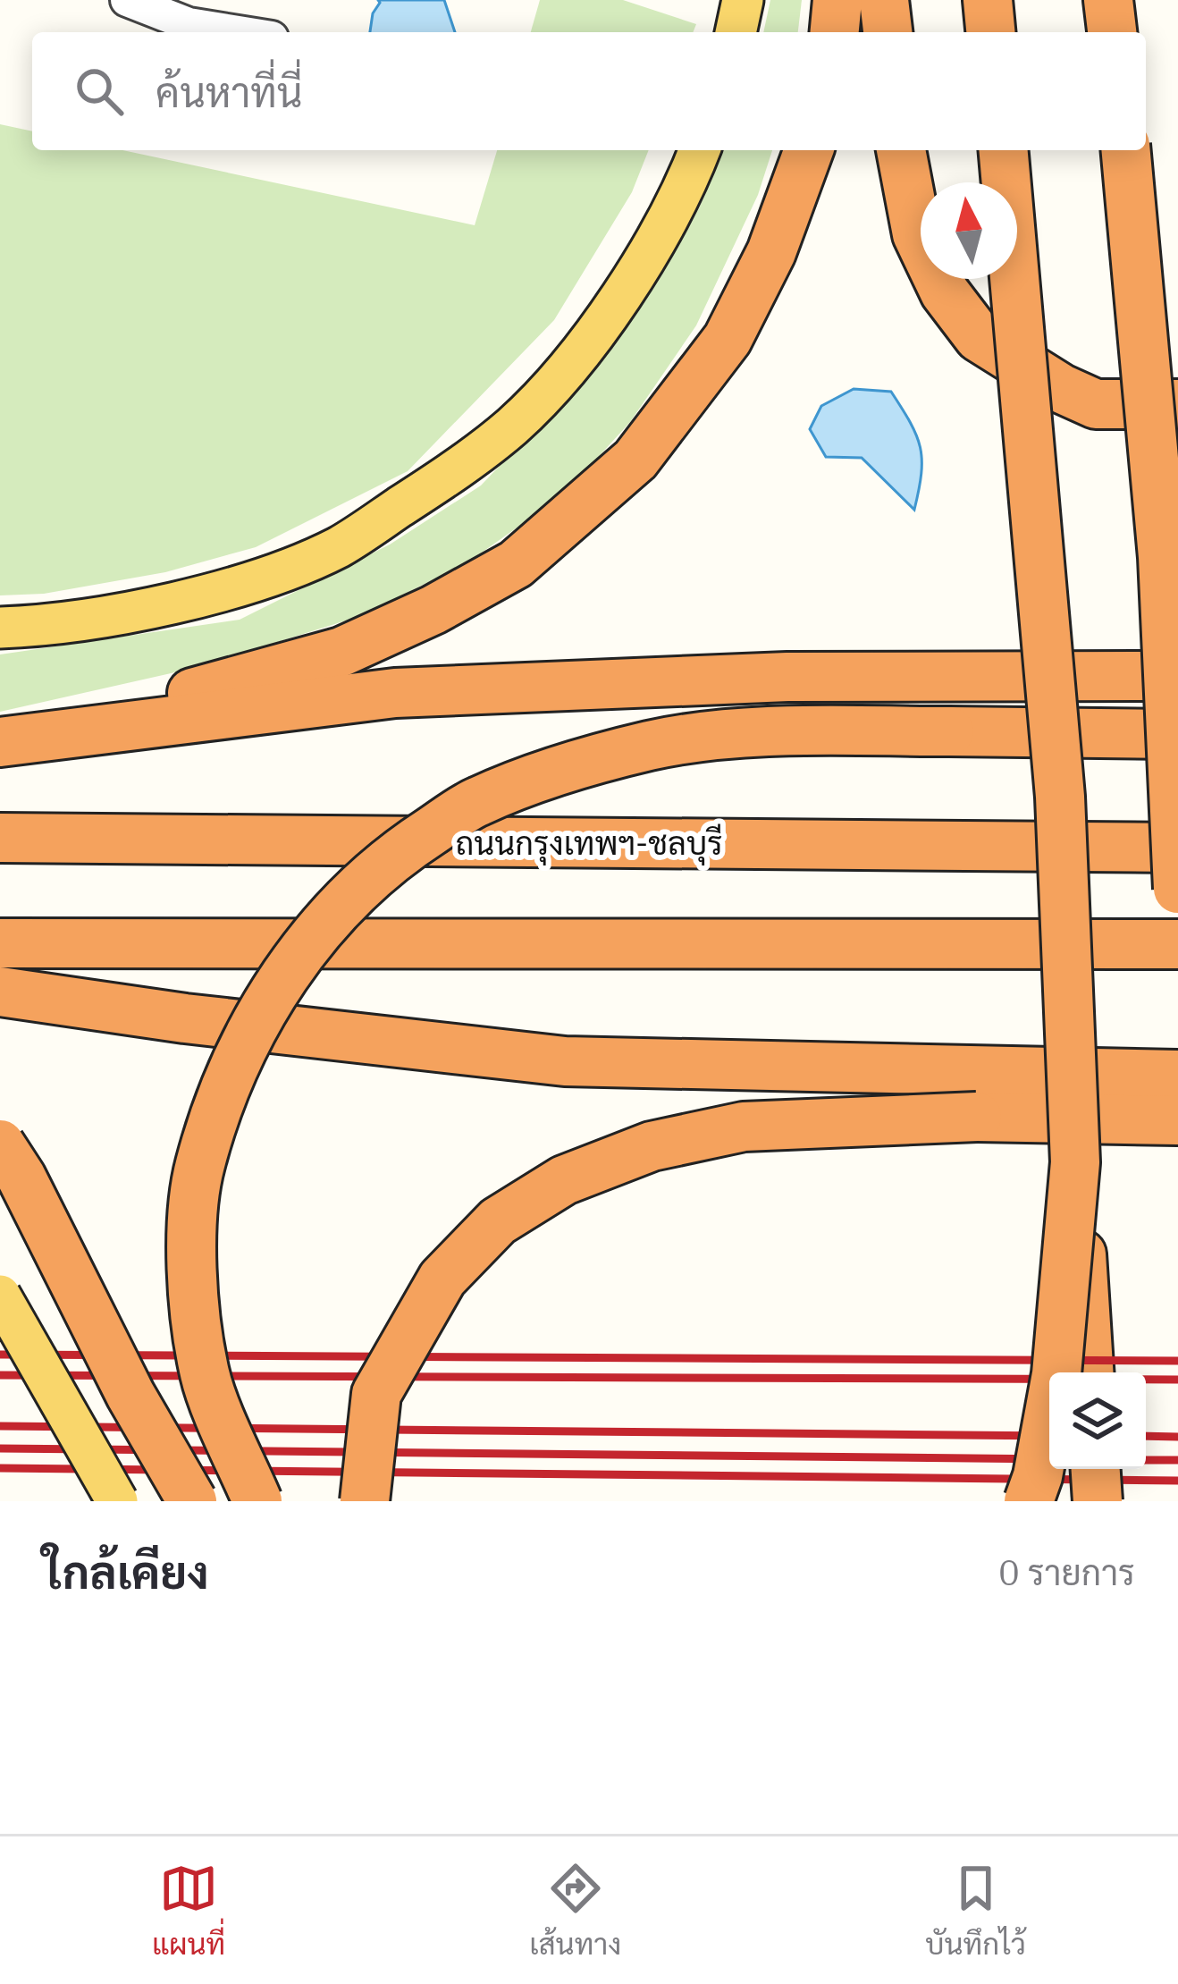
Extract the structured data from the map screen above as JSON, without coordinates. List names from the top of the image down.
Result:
{
  "streets": {
    "highway": ["ถนนกรุงเทพฯ-ชลบุรี"]
  },
  "north": "top",
  "page": {
    "search": "ค้นหาที่นี่",
    "heading": ["ใกล้เคียง", "0 รายการ"],
    "nav": ["แผนที่", "เส้นทาง", "บันทึกไว้"]
  }
}
